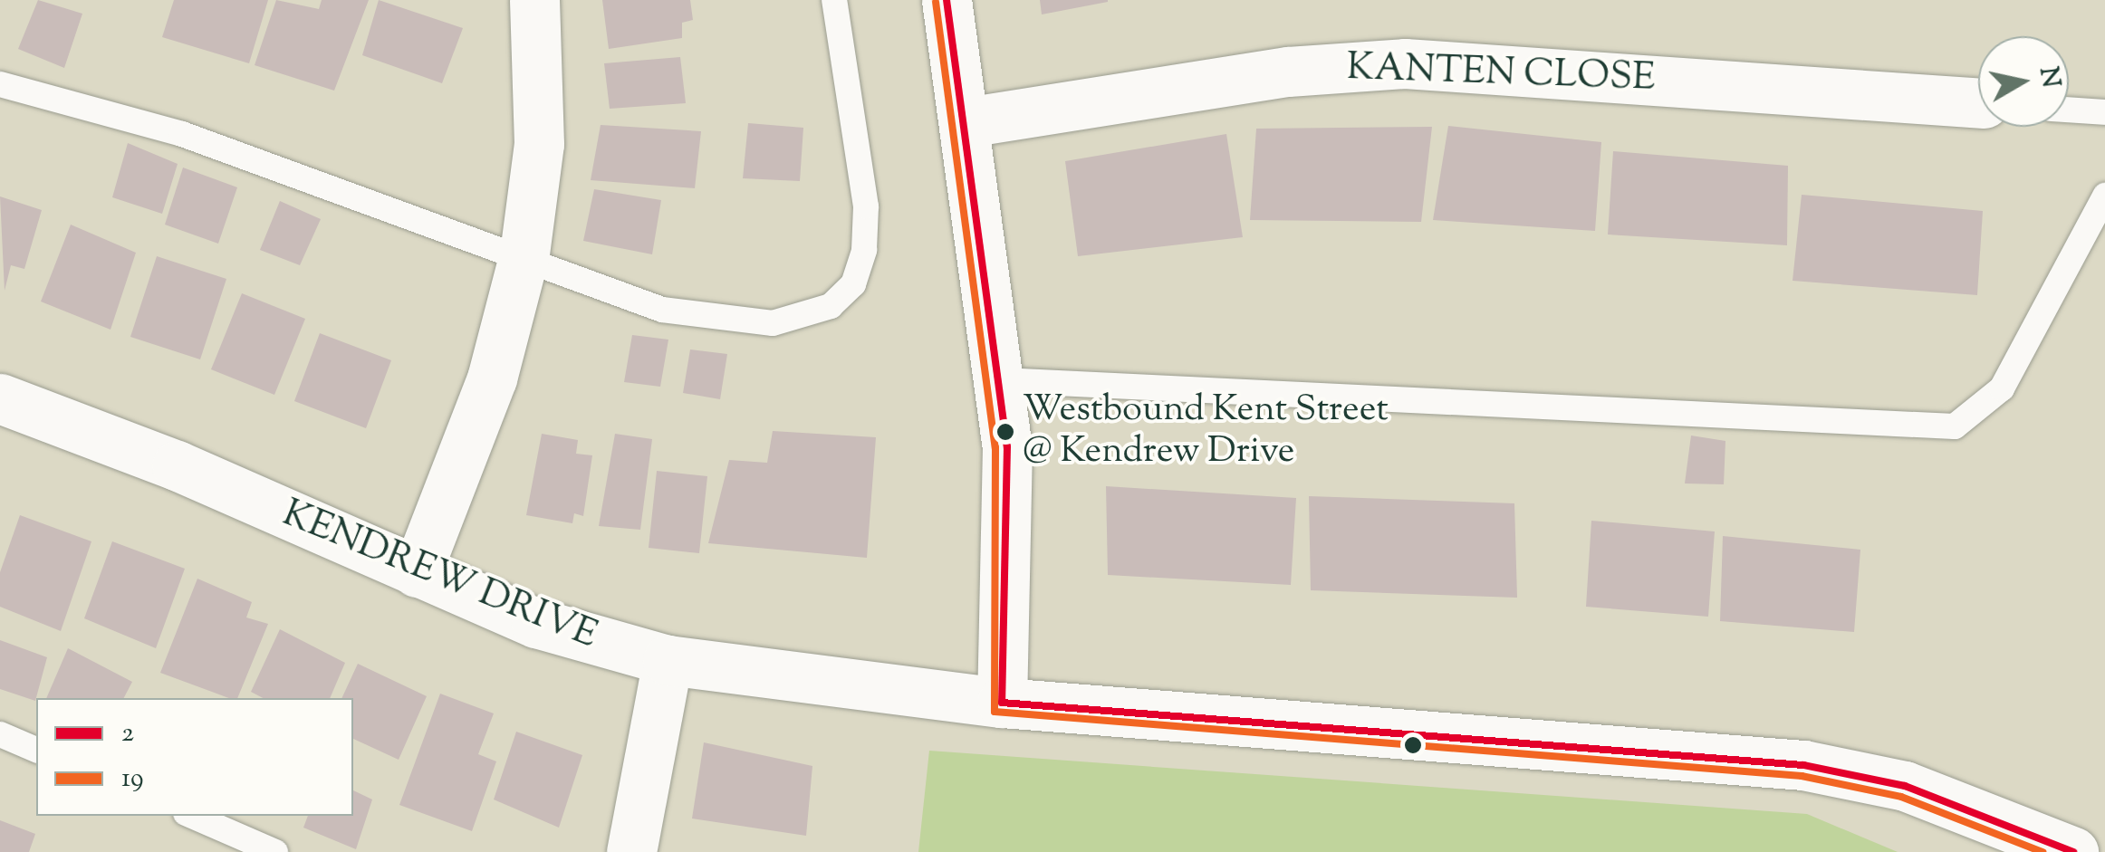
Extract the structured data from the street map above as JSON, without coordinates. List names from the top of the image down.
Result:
{
  "streets": {
    "street": ["KANTEN CLOSE", "KENDREW DRIVE"]
  },
  "places": ["Westbound Kent Street @ Kendrew Drive"],
  "lines": ["transit line 2", "transit line 19"],
  "legend": ["2", "19"],
  "north": "right"
}
